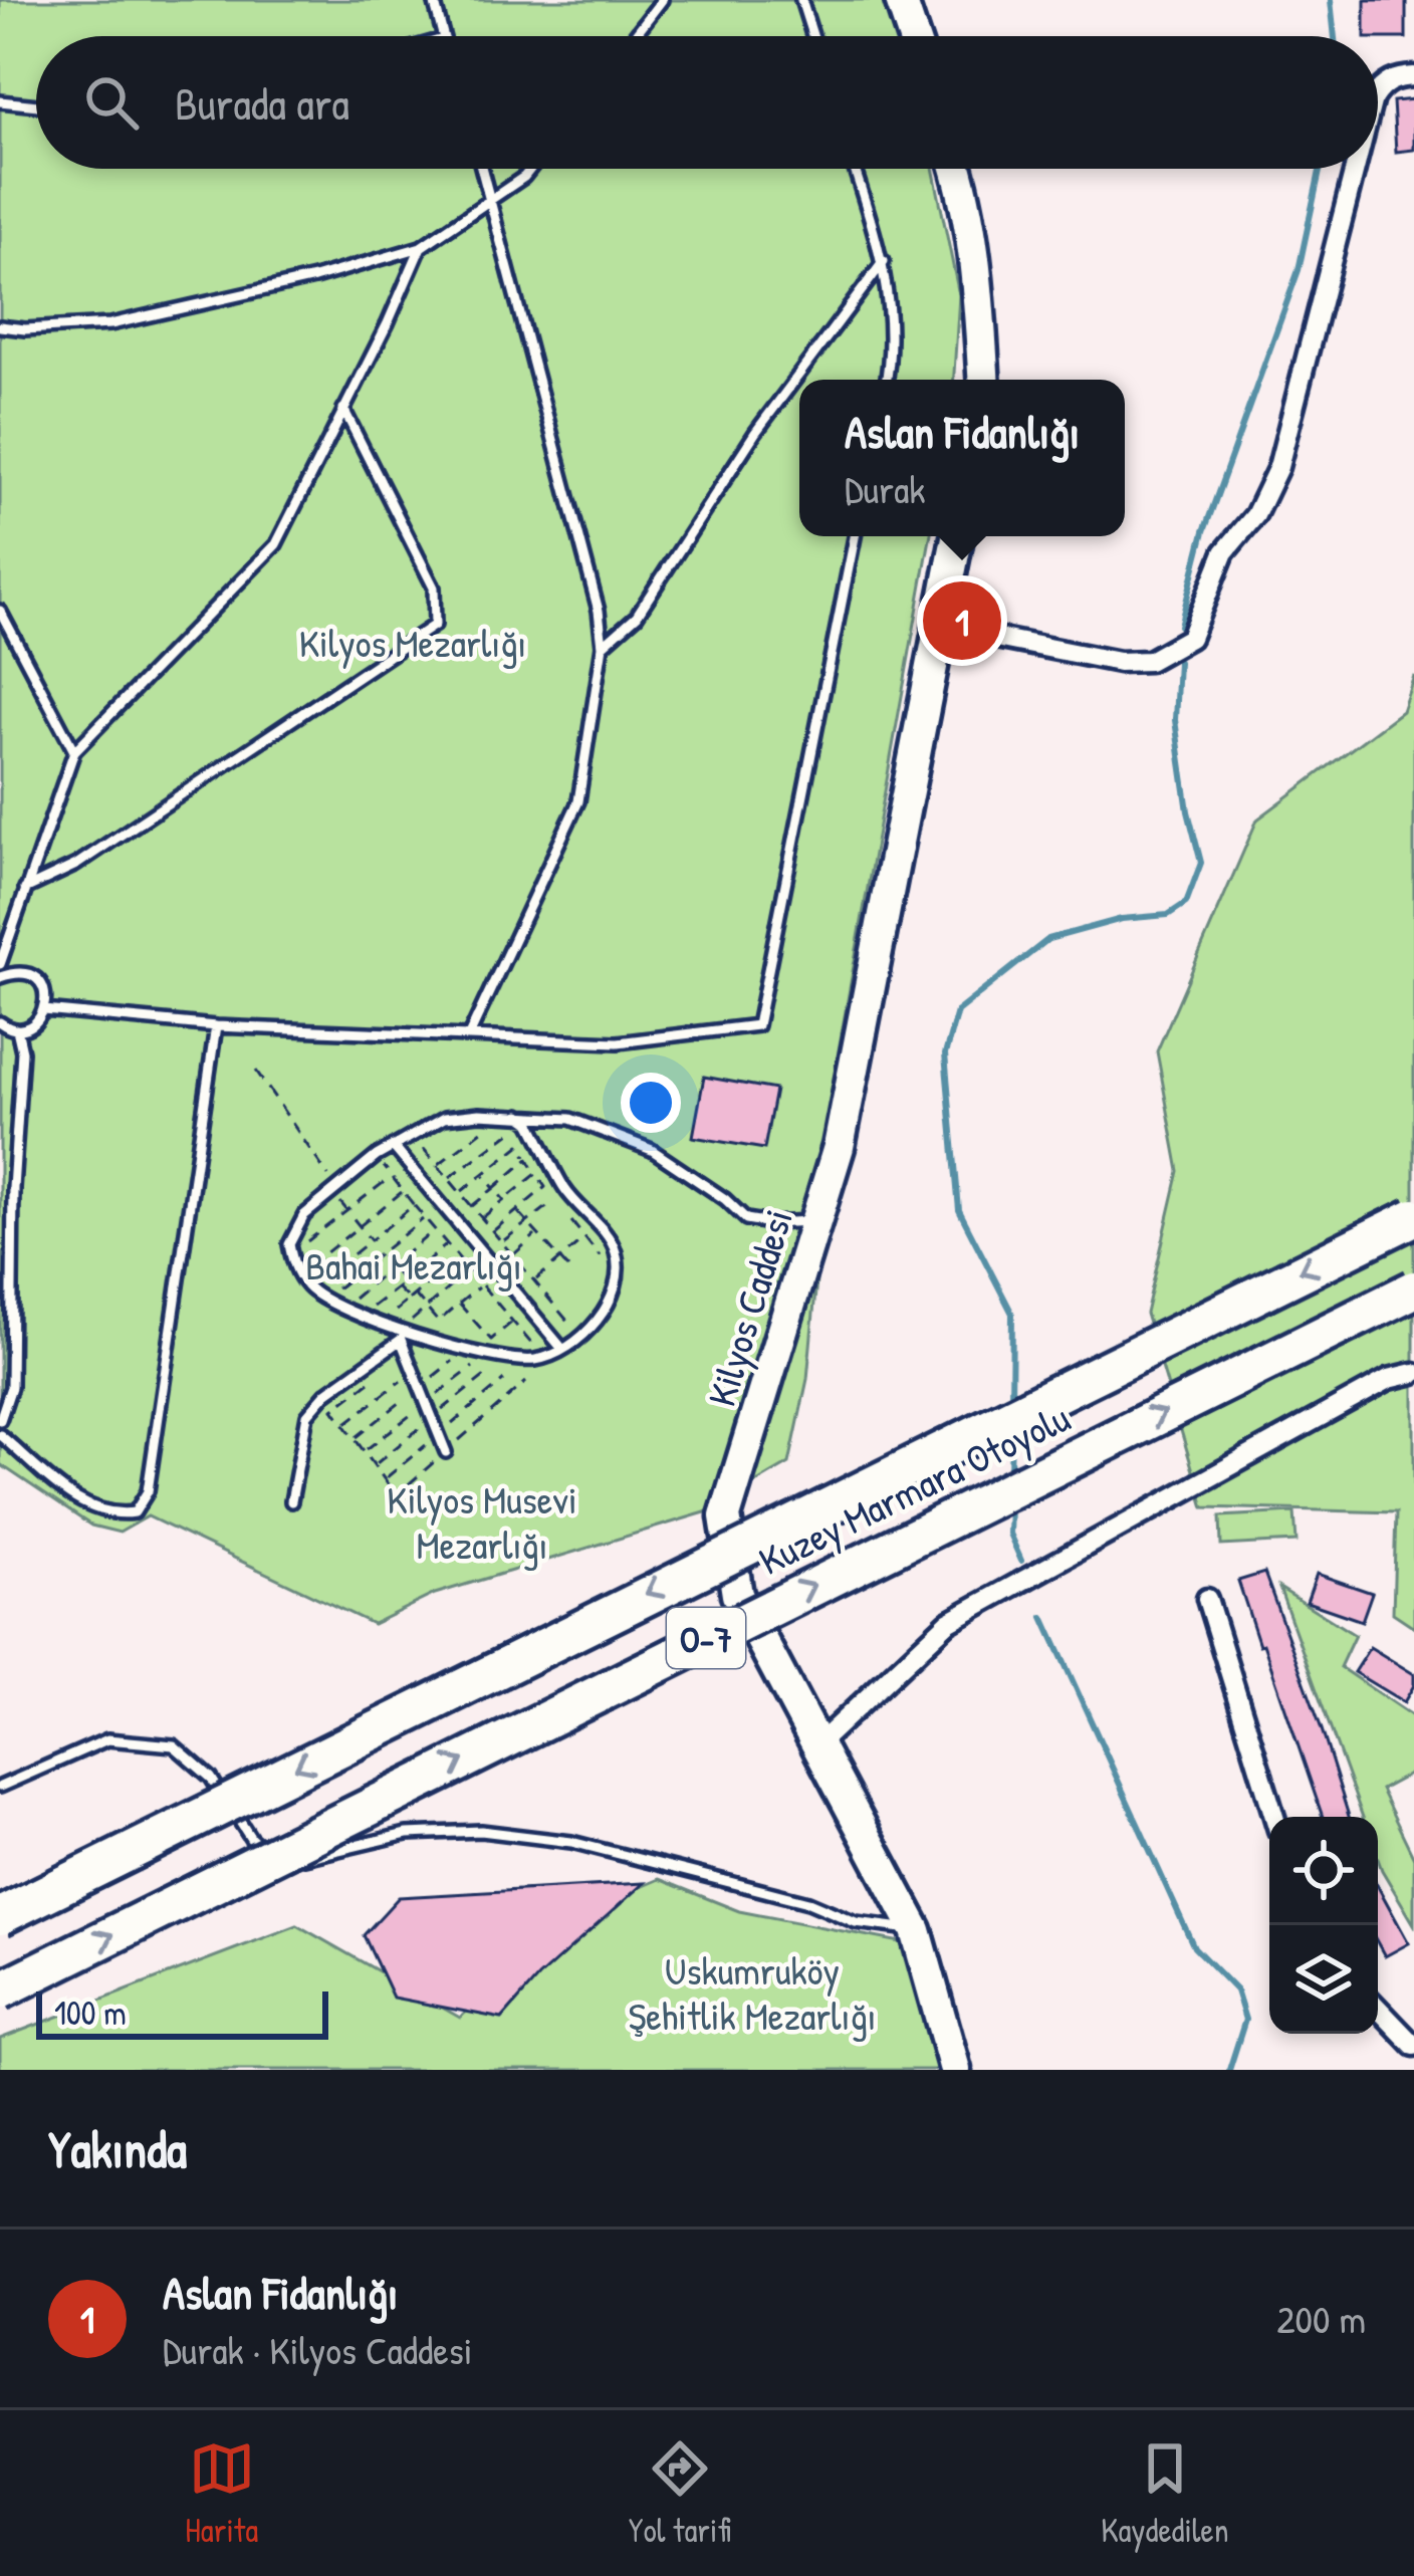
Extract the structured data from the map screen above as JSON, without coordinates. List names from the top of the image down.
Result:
{
  "streets": {
    "highway": ["Kuzey Marmara Otoyolu", "O-7"],
    "main road": ["Kilyos Caddesi"]
  },
  "parks": [
    "Kilyos Mezarlığı",
    "Bahai Mezarlığı",
    "Kilyos Musevi Mezarlığı",
    "Uskumruköy Şehitlik Mezarlığı"
  ],
  "scale_bar": "100 m",
  "page": {
    "search": "Burada ara",
    "popup": ["Aslan Fidanlığı", "Durak"],
    "pins": "1",
    "scale": "100 m",
    "heading": "Yakında",
    "list": [
      {
        "mark": "1",
        "name": "Aslan Fidanlığı",
        "note": "Durak · Kilyos Caddesi",
        "value": "200 m"
      }
    ],
    "nav": ["Harita", "Yol tarifi", "Kaydedilen"]
  }
}
